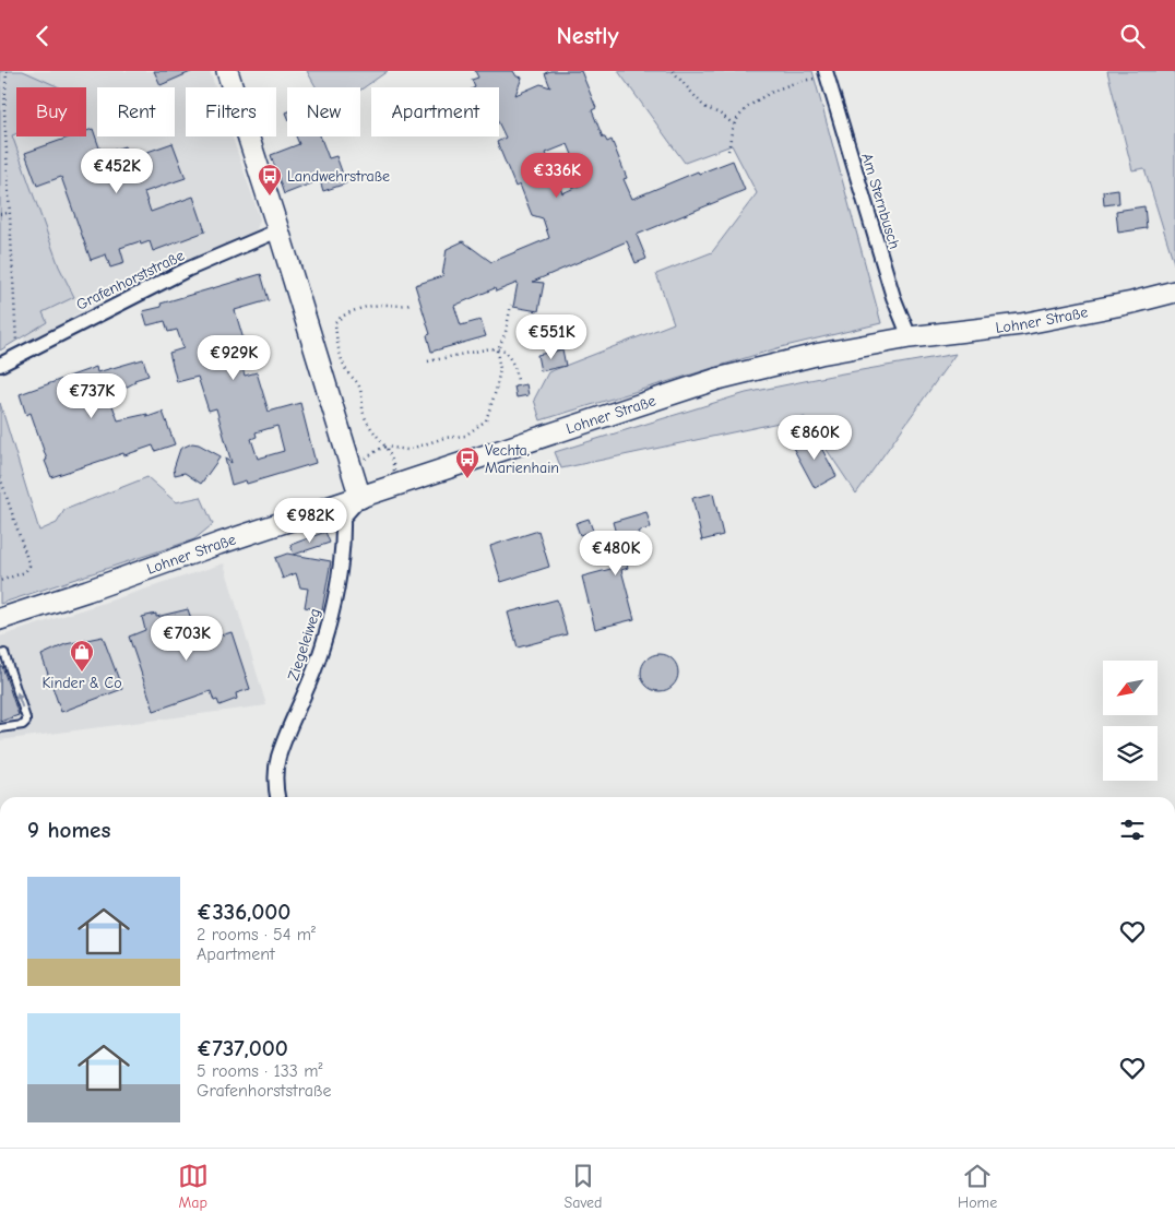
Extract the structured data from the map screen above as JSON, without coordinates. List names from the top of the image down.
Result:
{
  "streets": {
    "main road": ["Lohner Straße"],
    "street": ["Am Sternbusch", "Grafenhorststraße", "Ziegeleiweg"]
  },
  "crossings": [
    ["Am Sternbusch", "Lohner Straße"],
    ["Lohner Straße", "Ziegeleiweg"]
  ],
  "places": {
    "bus stop": ["Landwehrstraße", "Vechta, Marienhain"],
    "shop": ["Kinder & Co"]
  },
  "north": "bottom left",
  "page": {
    "header": "Nestly",
    "chip": [
      "Buy",
      "Rent",
      "Filters",
      "New",
      "Apartment"
    ],
    "price": [
      "€452K",
      "€336K",
      "€551K",
      "€929K",
      "€737K",
      "€860K",
      "€982K",
      "€480K",
      "€703K"
    ],
    "heading": "9 homes",
    "list": [
      {
        "name": "€336,000",
        "note": "2 rooms · 54 m² · Apartment"
      },
      {
        "name": "€737,000",
        "note": "5 rooms · 133 m² · Grafenhorststraße"
      }
    ],
    "tabs": ["Map", "Saved", "Home"]
  }
}
